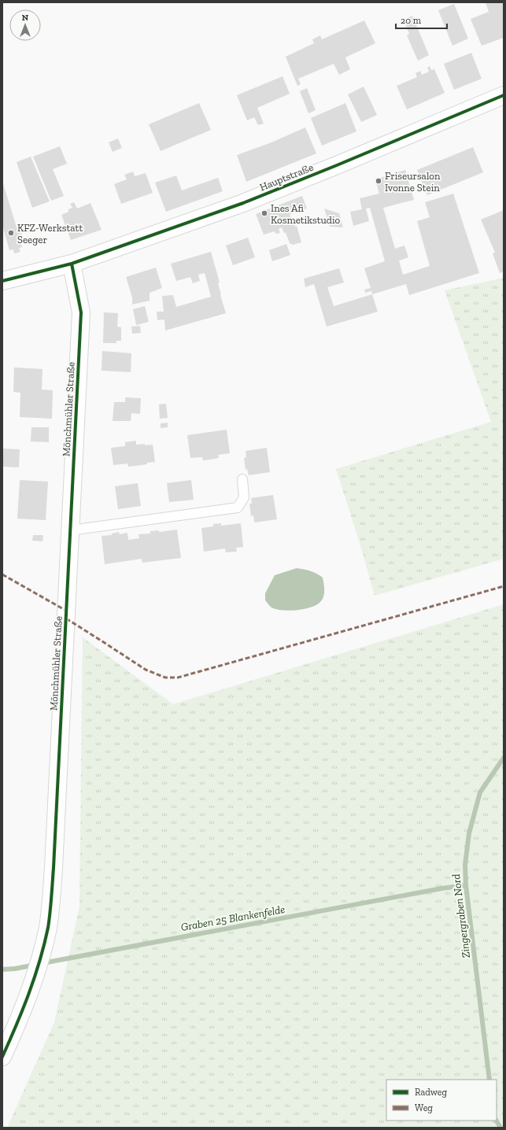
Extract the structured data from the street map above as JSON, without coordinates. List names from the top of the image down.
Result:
{
  "streets": {
    "street": ["Hauptstraße", "Mönchmühler Straße"]
  },
  "crossings": [
    ["Hauptstraße", "Mönchmühler Straße"]
  ],
  "water": ["Zingergraben Nord", "Graben 25 Blankenfelde"],
  "places": ["Friseursalon Ivonne Stein", "Ines Afi Kosmetikstudio", "KFZ-Werkstatt Seeger"],
  "legend": ["Radweg", "Weg"],
  "scale_bar": "20 m",
  "north": "top"
}
